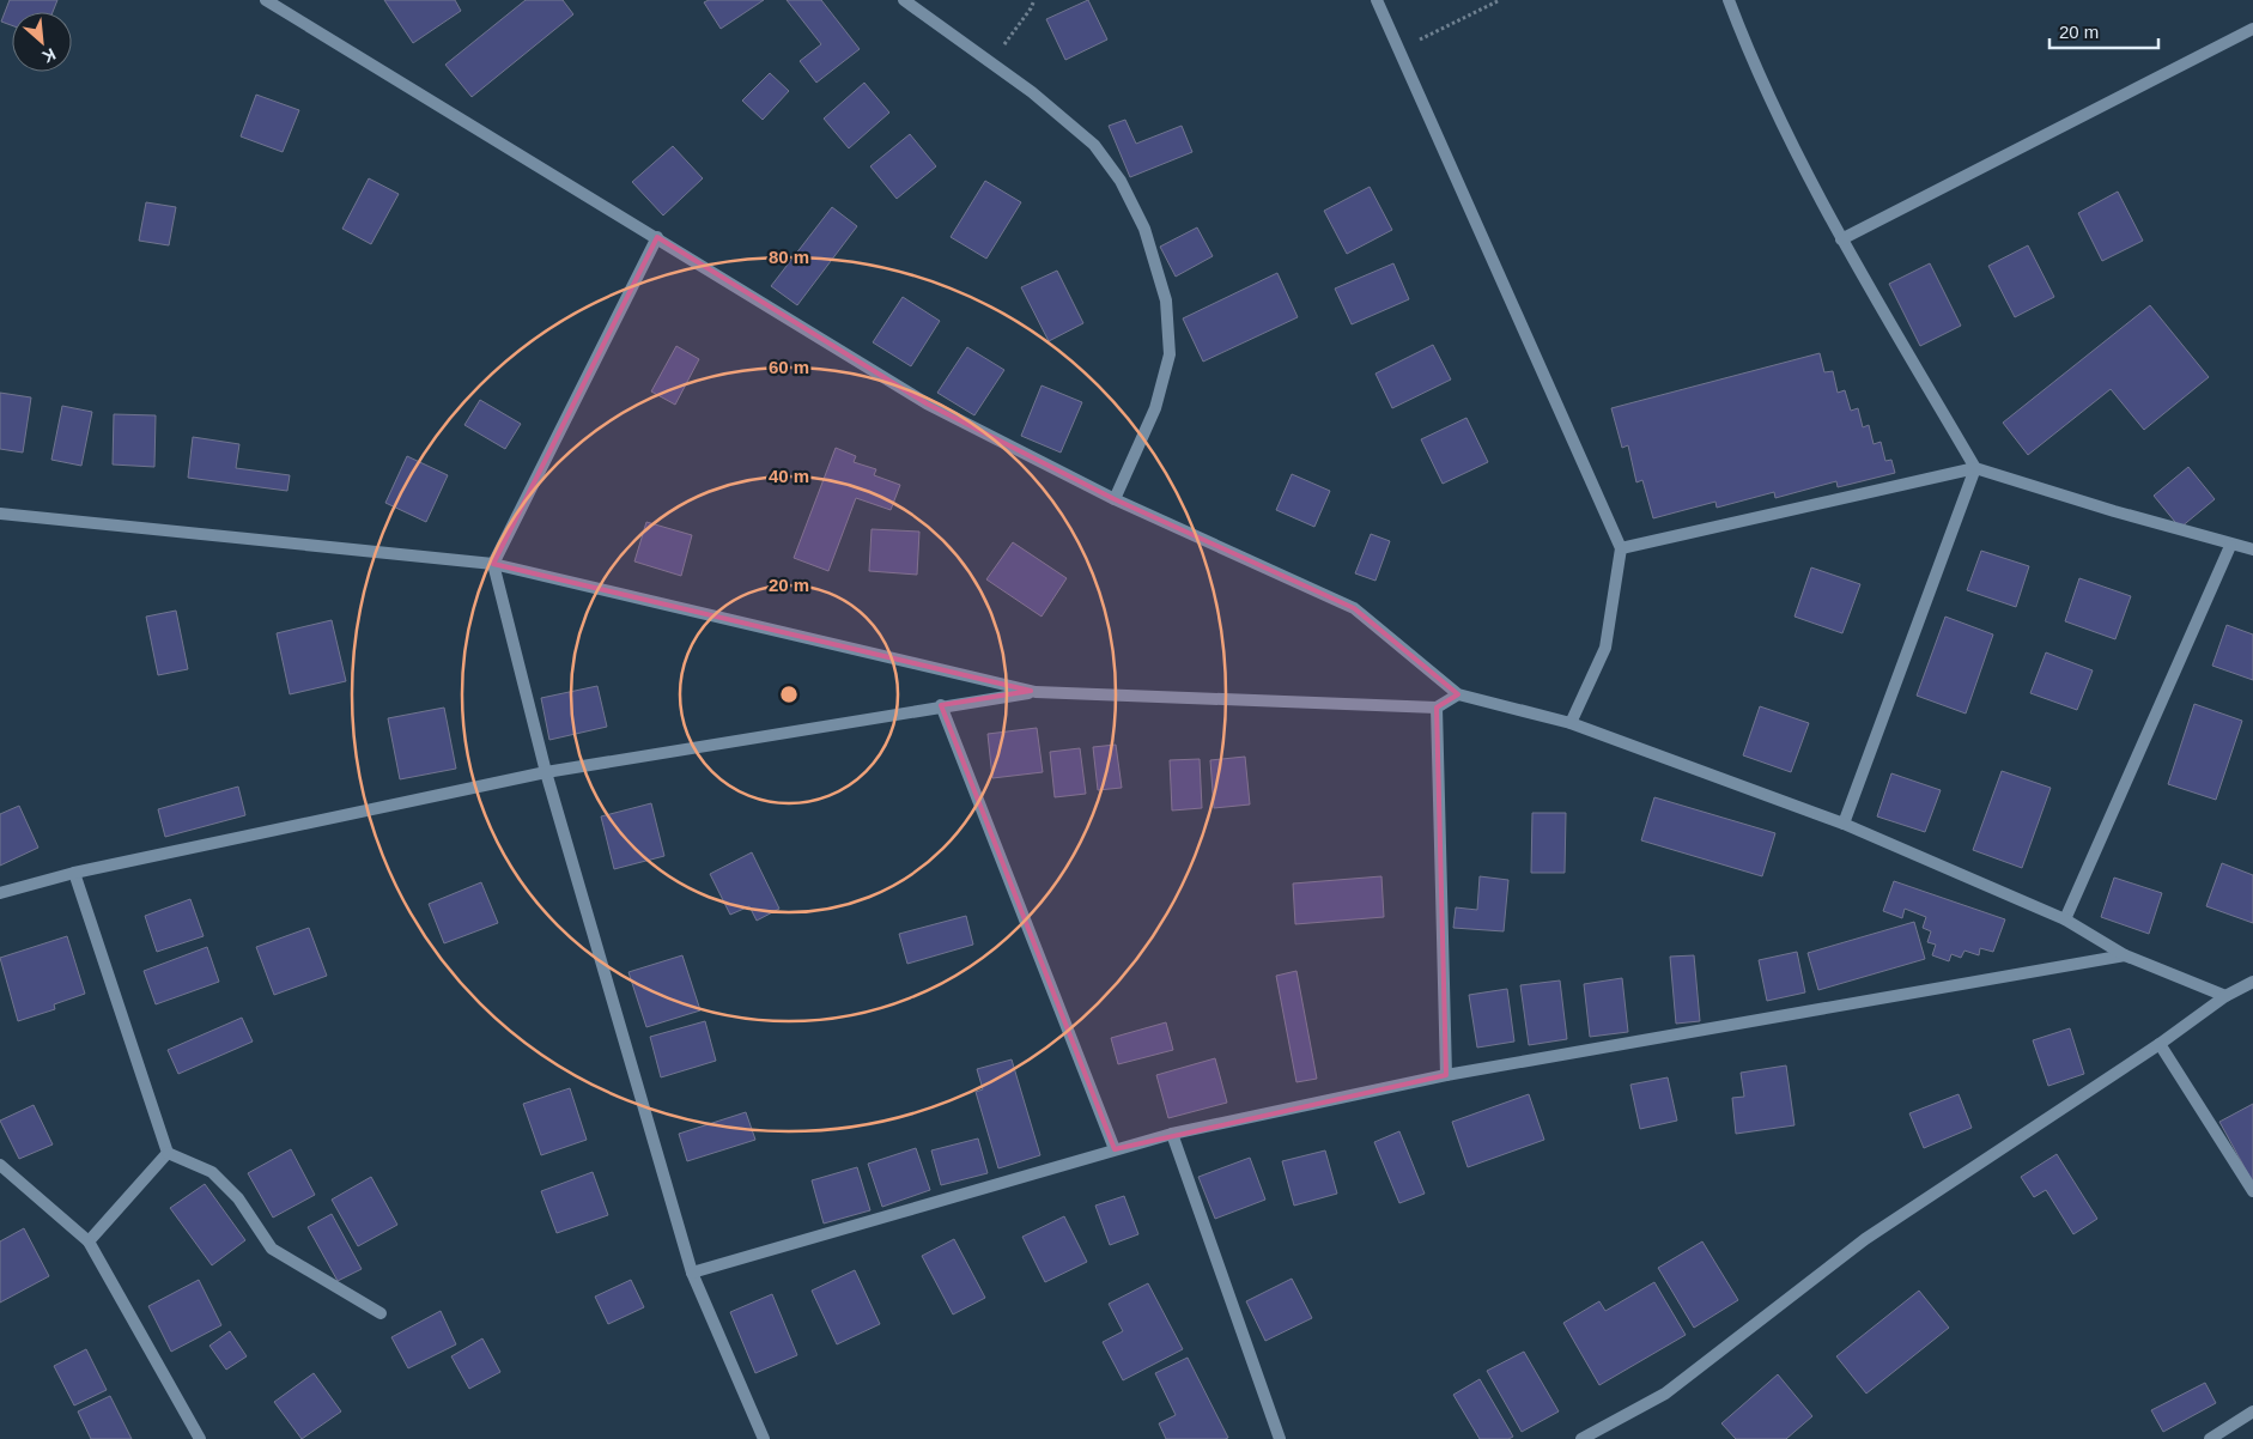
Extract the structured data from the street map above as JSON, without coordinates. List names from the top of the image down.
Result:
{
  "scale_bar": "20 m",
  "north": "bottom right",
  "rings": [
    "80 m",
    "60 m",
    "40 m",
    "20 m"
  ]
}
